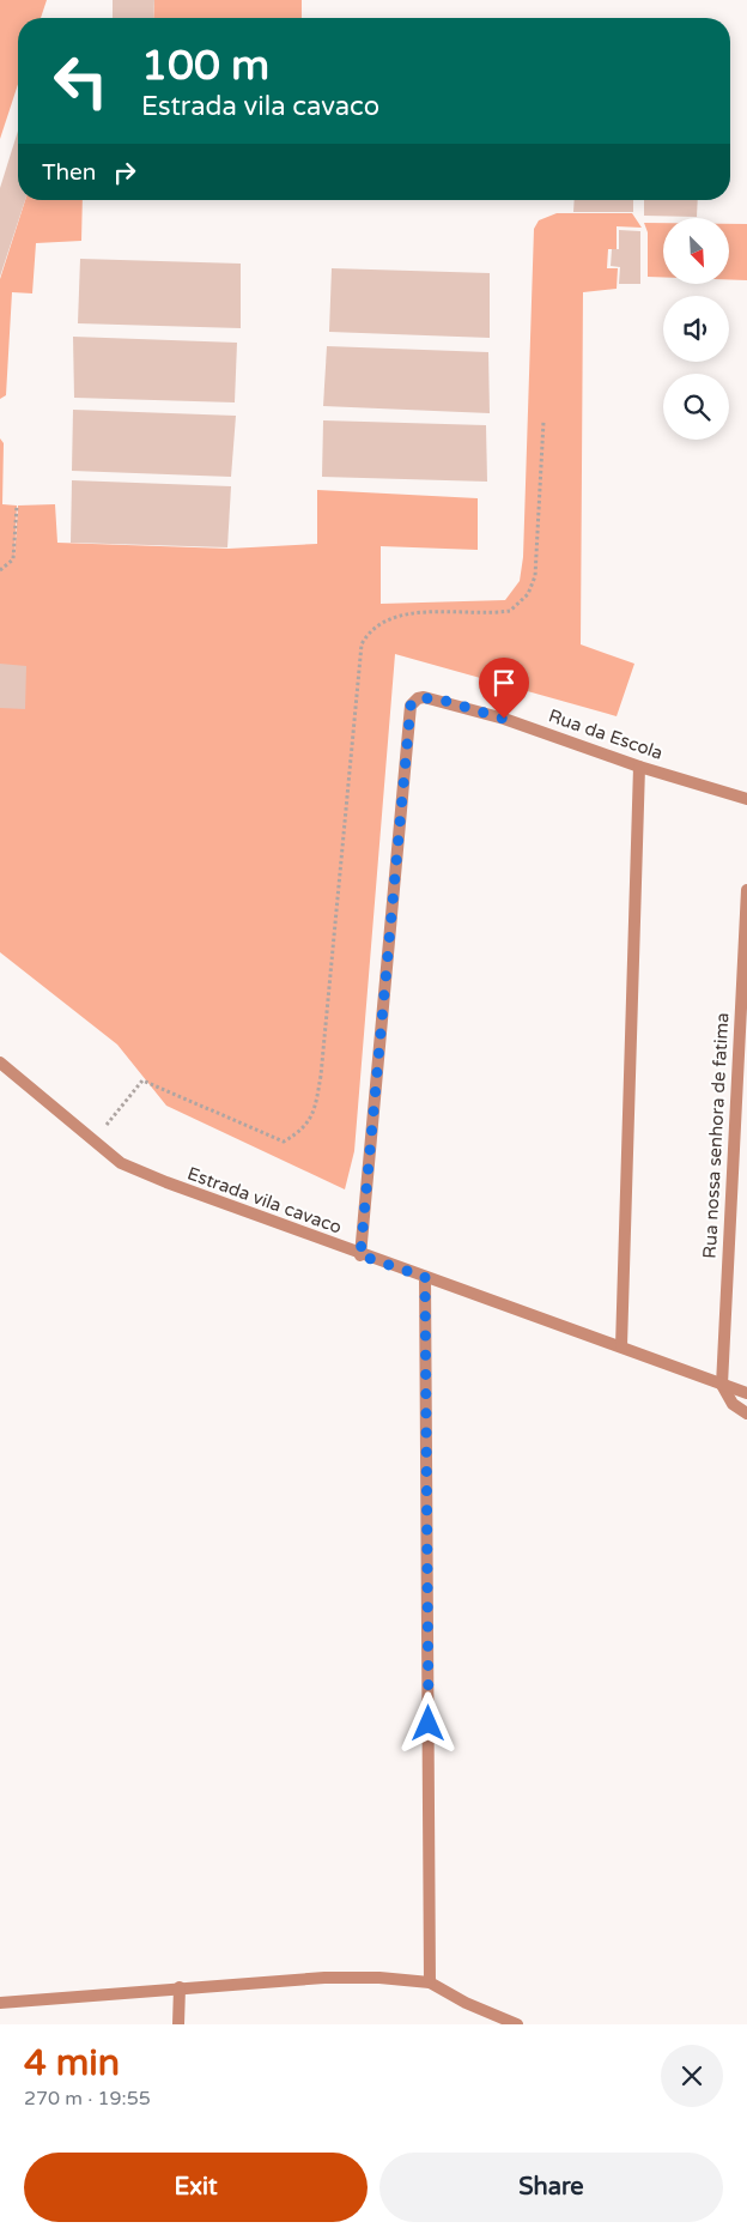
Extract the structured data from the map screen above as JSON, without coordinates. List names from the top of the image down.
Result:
{
  "streets": {
    "street": ["Rua da Escola", "Rua nossa senhora de fatima", "Estrada vila cavaco"]
  },
  "crossings": [
    ["Rua da Escola", "Estrada vila cavaco"],
    ["Rua nossa senhora de fatima", "Estrada vila cavaco"]
  ],
  "north": "bottom right",
  "page": {
    "turn": ["100 m", "Estrada vila cavaco"],
    "then": "Then",
    "heading": ["4 min", "270 m · 19:55"],
    "buttons": ["Exit", "Share"]
  }
}
